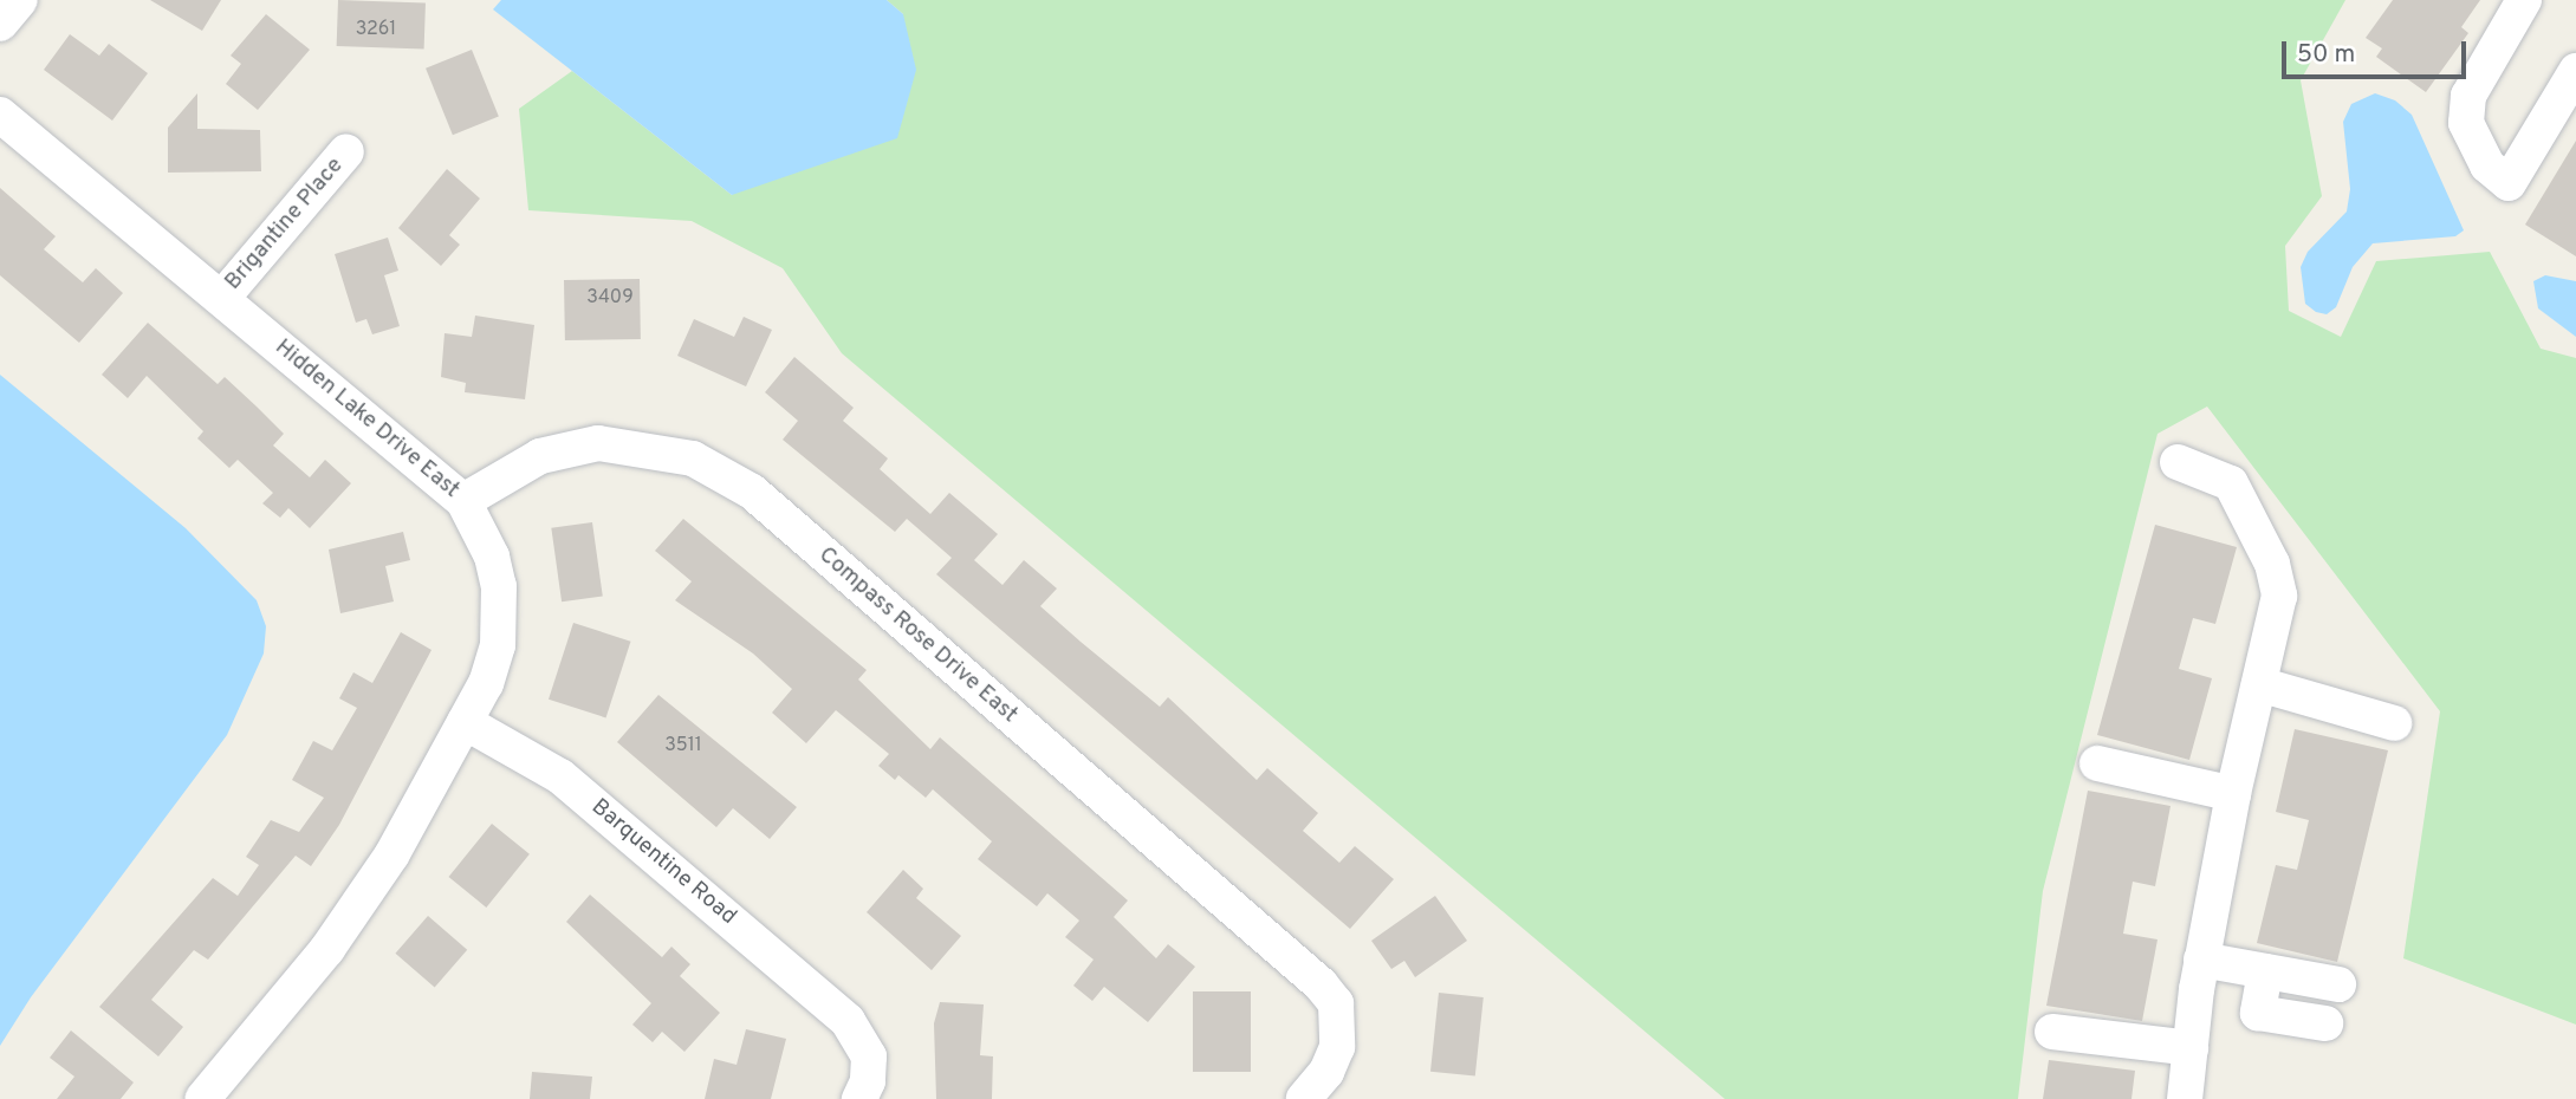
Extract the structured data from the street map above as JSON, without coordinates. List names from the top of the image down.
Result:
{
  "streets": {
    "street": [
      "Brigantine Place",
      "Hidden Lake Drive East",
      "Compass Rose Drive East",
      "Barquentine Road"
    ]
  },
  "crossings": [
    ["Brigantine Place", "Hidden Lake Drive East"],
    ["Hidden Lake Drive East", "Compass Rose Drive East"],
    ["Hidden Lake Drive East", "Barquentine Road"]
  ],
  "house_numbers": ["3261", "3409", "3511"],
  "scale_bar": "50 m"
}
